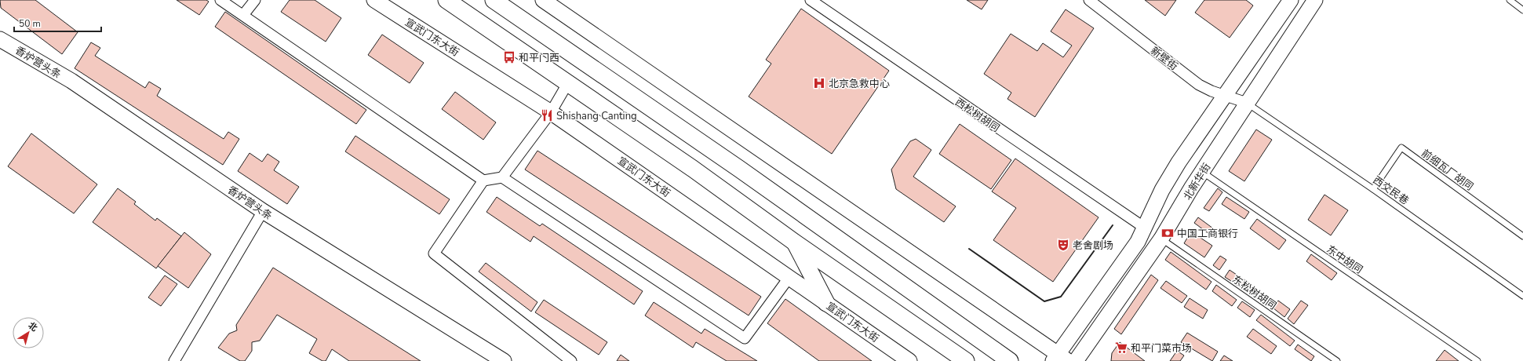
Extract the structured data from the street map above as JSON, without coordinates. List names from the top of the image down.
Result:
{
  "streets": {
    "street": [
      "宣武门东大街",
      "新壁街",
      "香炉营头条",
      "西松树胡同",
      "北新华街"
    ],
    "lane": [
      "前细瓦厂胡同",
      "西交民巷",
      "东中胡同",
      "东松树胡同"
    ]
  },
  "crossings": [
    ["新壁街", "北新华街"],
    ["新壁街", "西交民巷"],
    ["前细瓦厂胡同", "西交民巷"],
    ["北新华街", "西交民巷"],
    ["北新华街", "东中胡同"],
    ["北新华街", "东松树胡同"]
  ],
  "places": {
    "bus stop": ["和平门西"],
    "hospital": ["北京急救中心"],
    "restaurant": ["Shishang Canting"],
    "bank": ["中国工商银行"],
    "theatre": ["老舍剧场"],
    "supermarket": ["和平门菜市场"]
  },
  "scale_bar": "50 m",
  "north": "top right"
}
